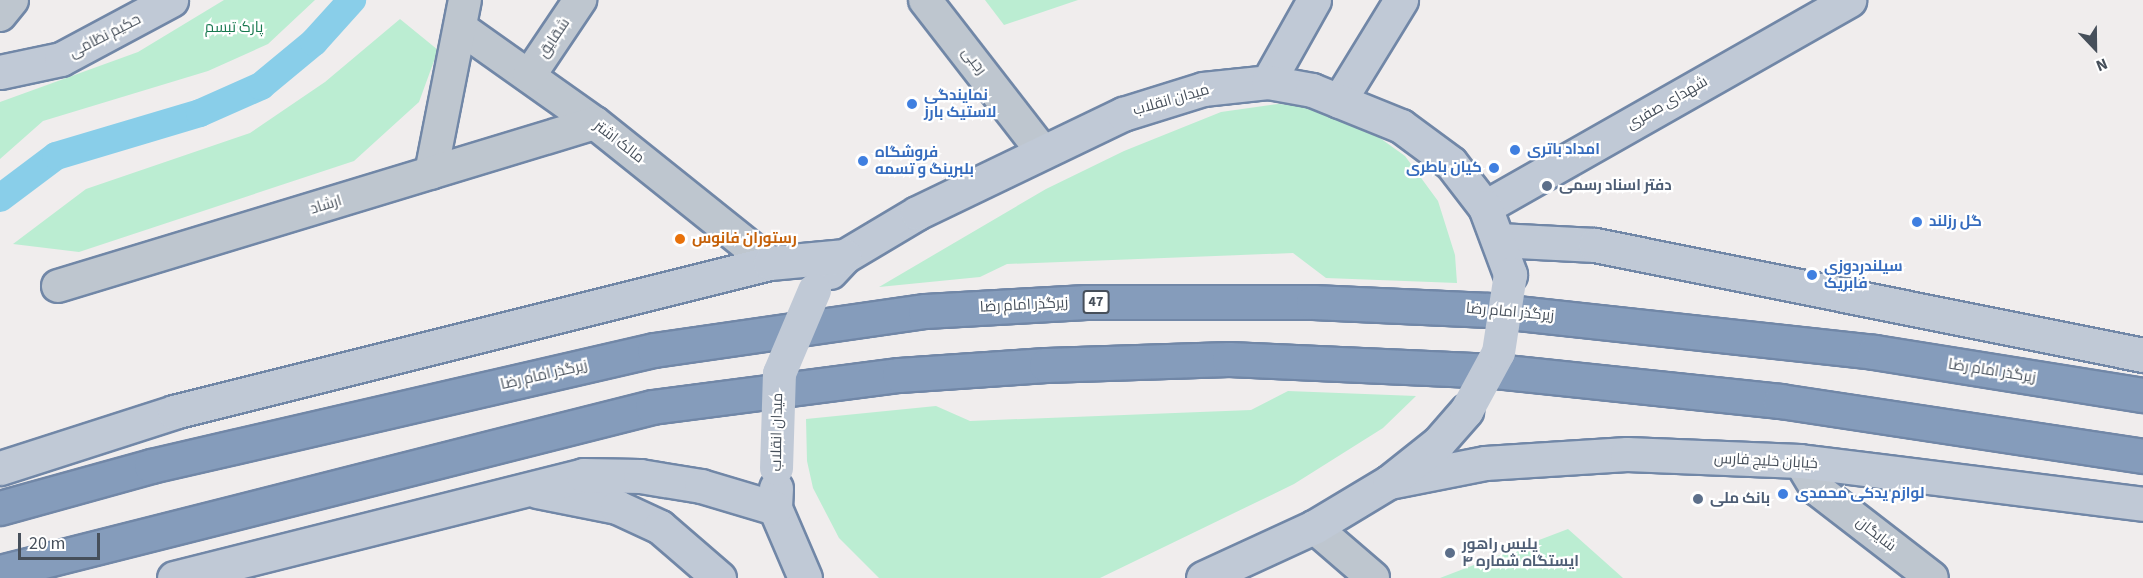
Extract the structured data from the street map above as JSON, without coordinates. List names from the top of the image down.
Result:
{
  "streets": {
    "highway": ["47", "زیرگذر امام رضا"],
    "main road": [
      "حکیم نظامی",
      "میدان انقلاب",
      "شهدای صفری",
      "خیابان خلیج فارس"
    ],
    "street": [
      "شقایق",
      "رجبی",
      "مالک اشتر",
      "ارشاد",
      "شایگان"
    ]
  },
  "crossings": [
    ["شقایق", "مالک اشتر"],
    ["رجبی", "میدان انقلاب"],
    ["میدان انقلاب", "شهدای صفری"],
    ["میدان انقلاب", "خیابان خلیج فارس"],
    ["مالک اشتر", "ارشاد"],
    ["خیابان خلیج فارس", "شایگان"]
  ],
  "parks": ["پارک تبسم"],
  "places": [
    "نمایندگی لاستیک بارز",
    "امداد باتری",
    "فروشگاه بلبرینگ و تسمه",
    "کیان باطری",
    "دفتر اسناد رسمی",
    "گل رزلند",
    "رستوران فانوس",
    "سیلندردوزی فابریک",
    "لوازم یدکی محمدی",
    "بانک ملی",
    "پلیس راهور ایستگاه شماره ۴"
  ],
  "scale_bar": "20 m",
  "north": "bottom"
}
